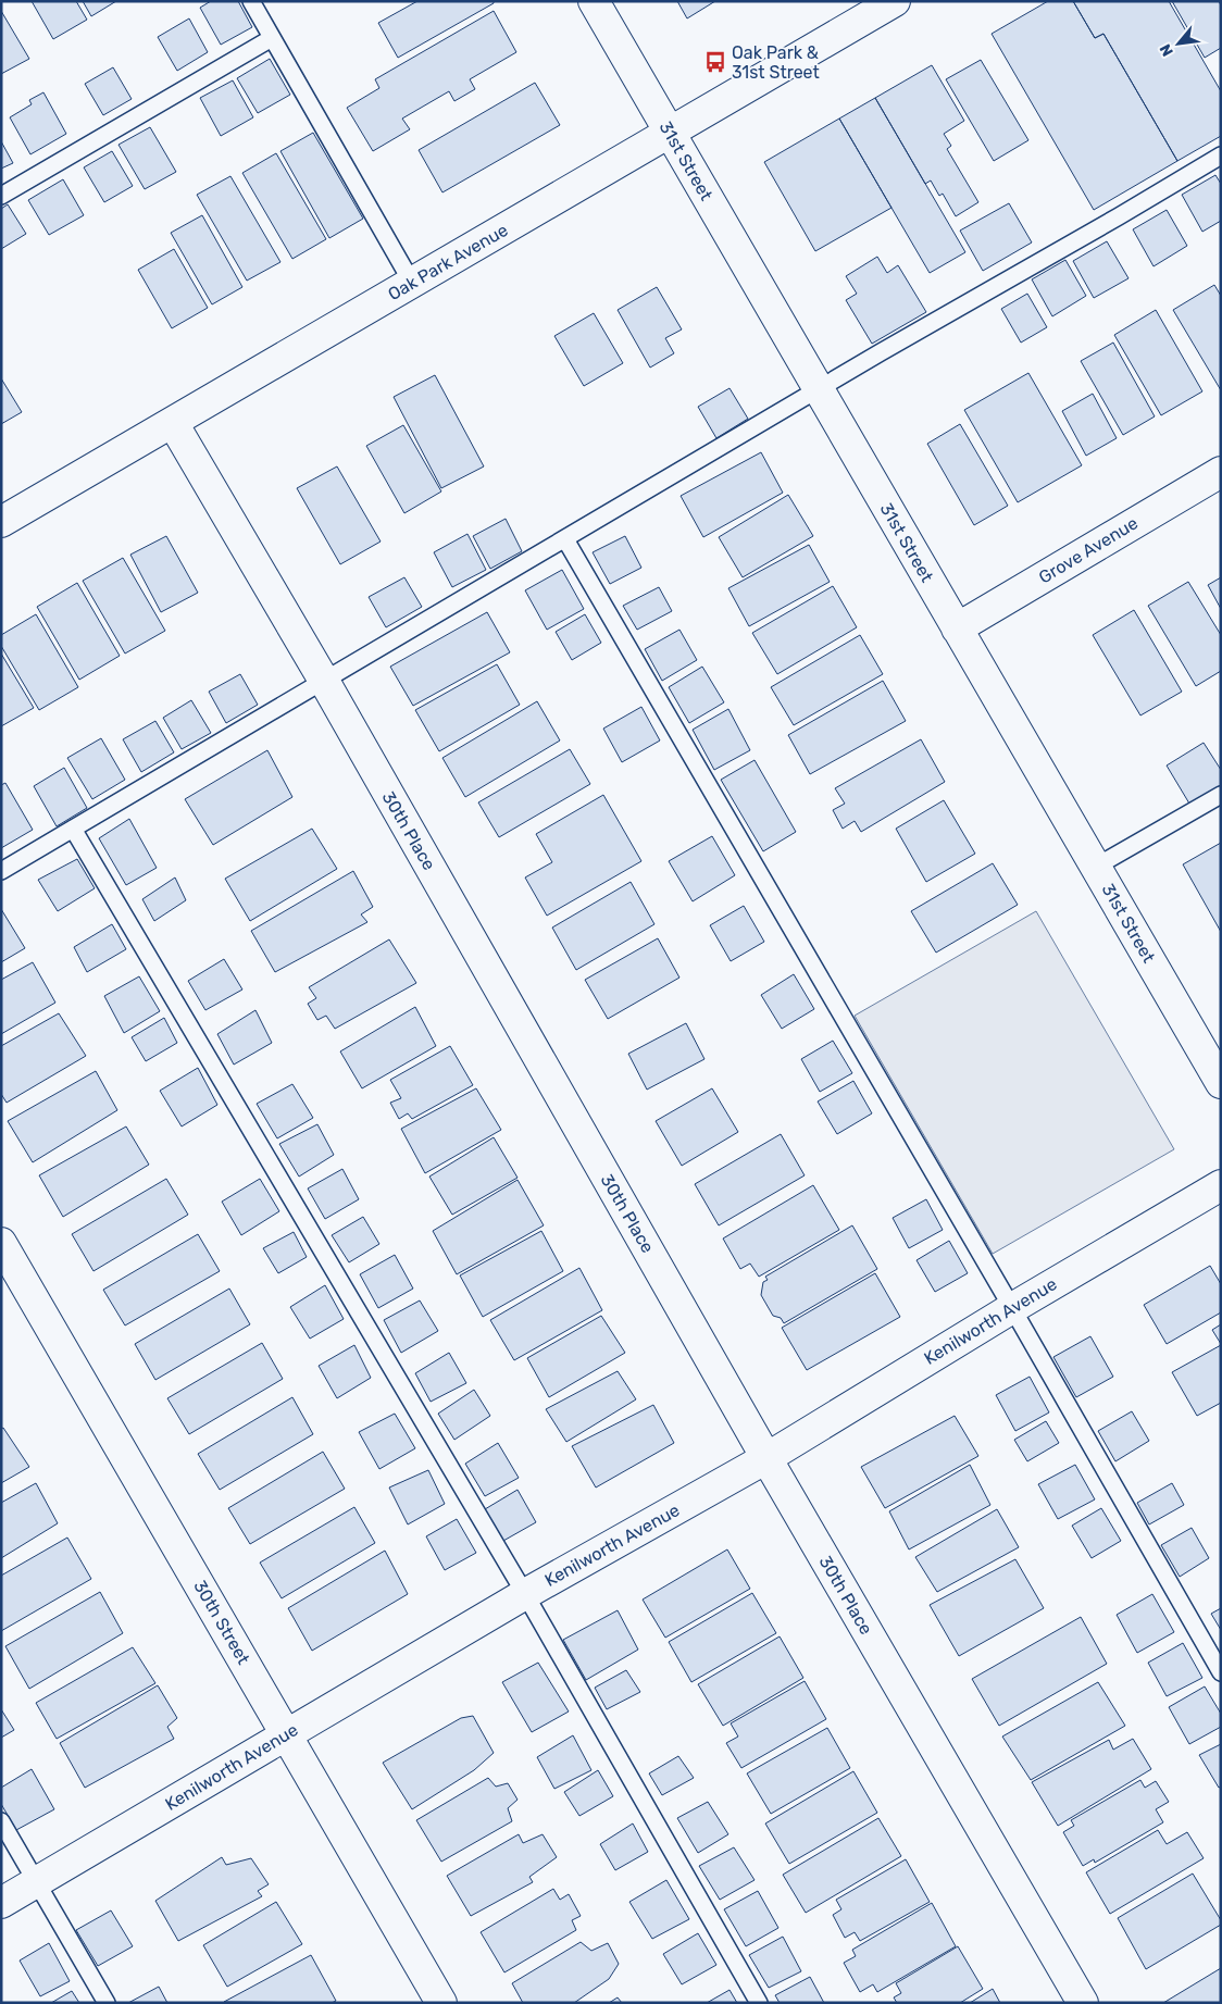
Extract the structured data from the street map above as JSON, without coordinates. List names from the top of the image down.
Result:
{
  "streets": {
    "street": [
      "31st Street",
      "Oak Park Avenue",
      "Grove Avenue",
      "30th Place",
      "Kenilworth Avenue",
      "30th Street"
    ]
  },
  "crossings": [
    ["31st Street", "Oak Park Avenue"],
    ["31st Street", "Grove Avenue"],
    ["Oak Park Avenue", "30th Place"],
    ["30th Place", "Kenilworth Avenue"],
    ["Kenilworth Avenue", "30th Street"]
  ],
  "places": {
    "bus stop": ["Oak Park & 31st Street"]
  },
  "north": "bottom left"
}
